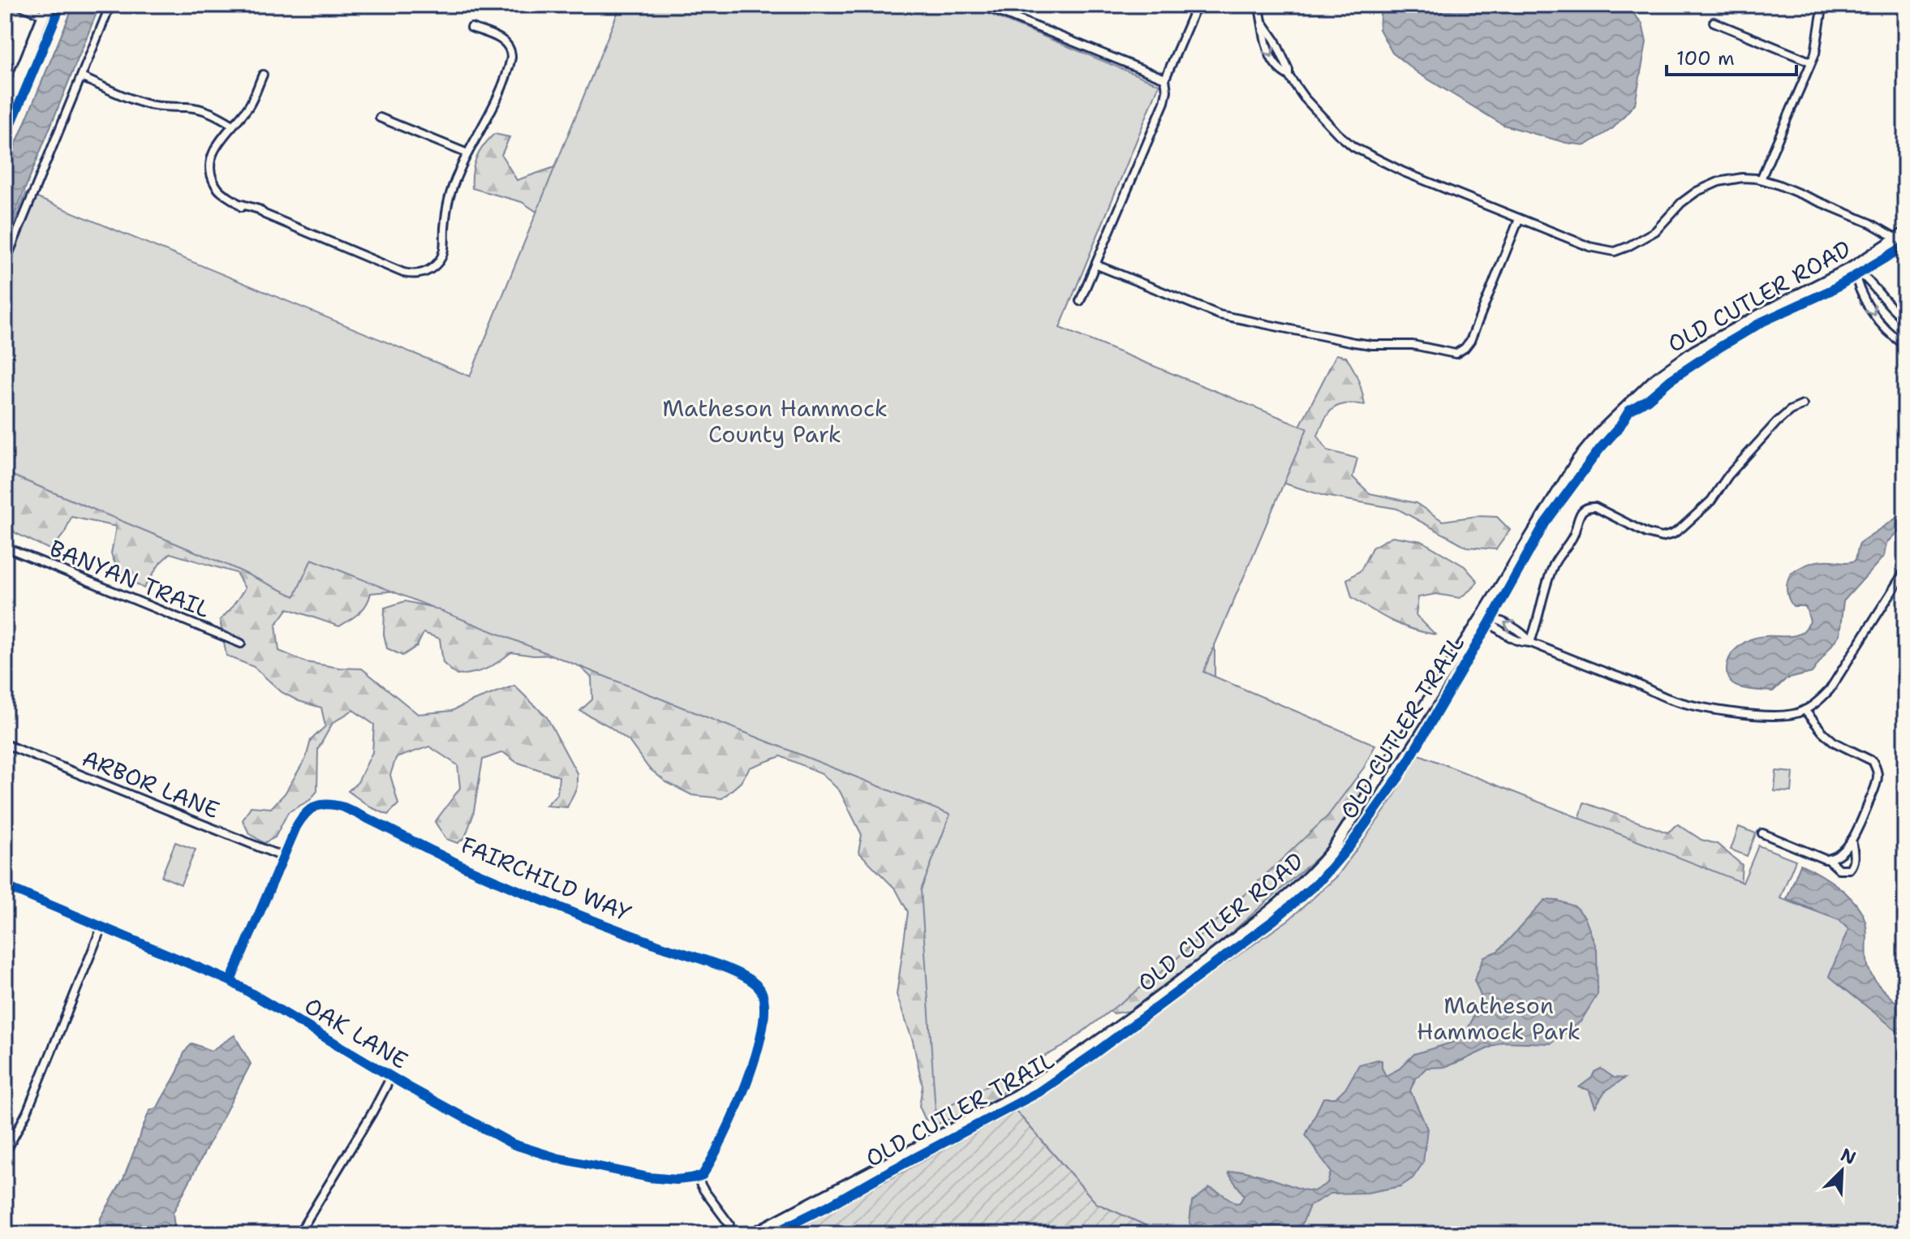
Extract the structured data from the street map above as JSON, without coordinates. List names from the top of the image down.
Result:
{
  "streets": {
    "main road": ["OLD CUTLER ROAD"],
    "street": [
      "BANYAN TRAIL",
      "ARBOR LANE",
      "FAIRCHILD WAY",
      "OAK LANE"
    ],
    "cycle path": ["OLD CUTLER TRAIL"]
  },
  "crossings": [
    ["ARBOR LANE", "FAIRCHILD WAY"],
    ["FAIRCHILD WAY", "OAK LANE"]
  ],
  "parks": ["Matheson Hammock County Park", "Matheson Hammock Park"],
  "scale_bar": "100 m",
  "north": "top right"
}
